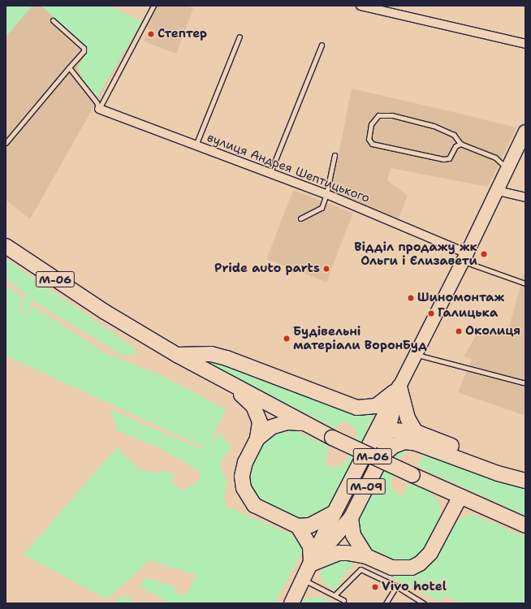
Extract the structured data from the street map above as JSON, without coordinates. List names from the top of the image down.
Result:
{
  "streets": {
    "highway": ["М-06", "М-09"],
    "street": ["вулиця Андрея Шептицького"]
  },
  "crossings": [
    ["вулиця Андрея Шептицького", "М-09"]
  ],
  "places": [
    "Стептер",
    "Відділ продажу жк Ольги і Єлизавети",
    "Pride auto parts",
    "Шиномонтаж",
    "Галицька",
    "Околиця",
    "Будівельні матеріали ВоронБуд",
    "Vivo hotel"
  ]
}
